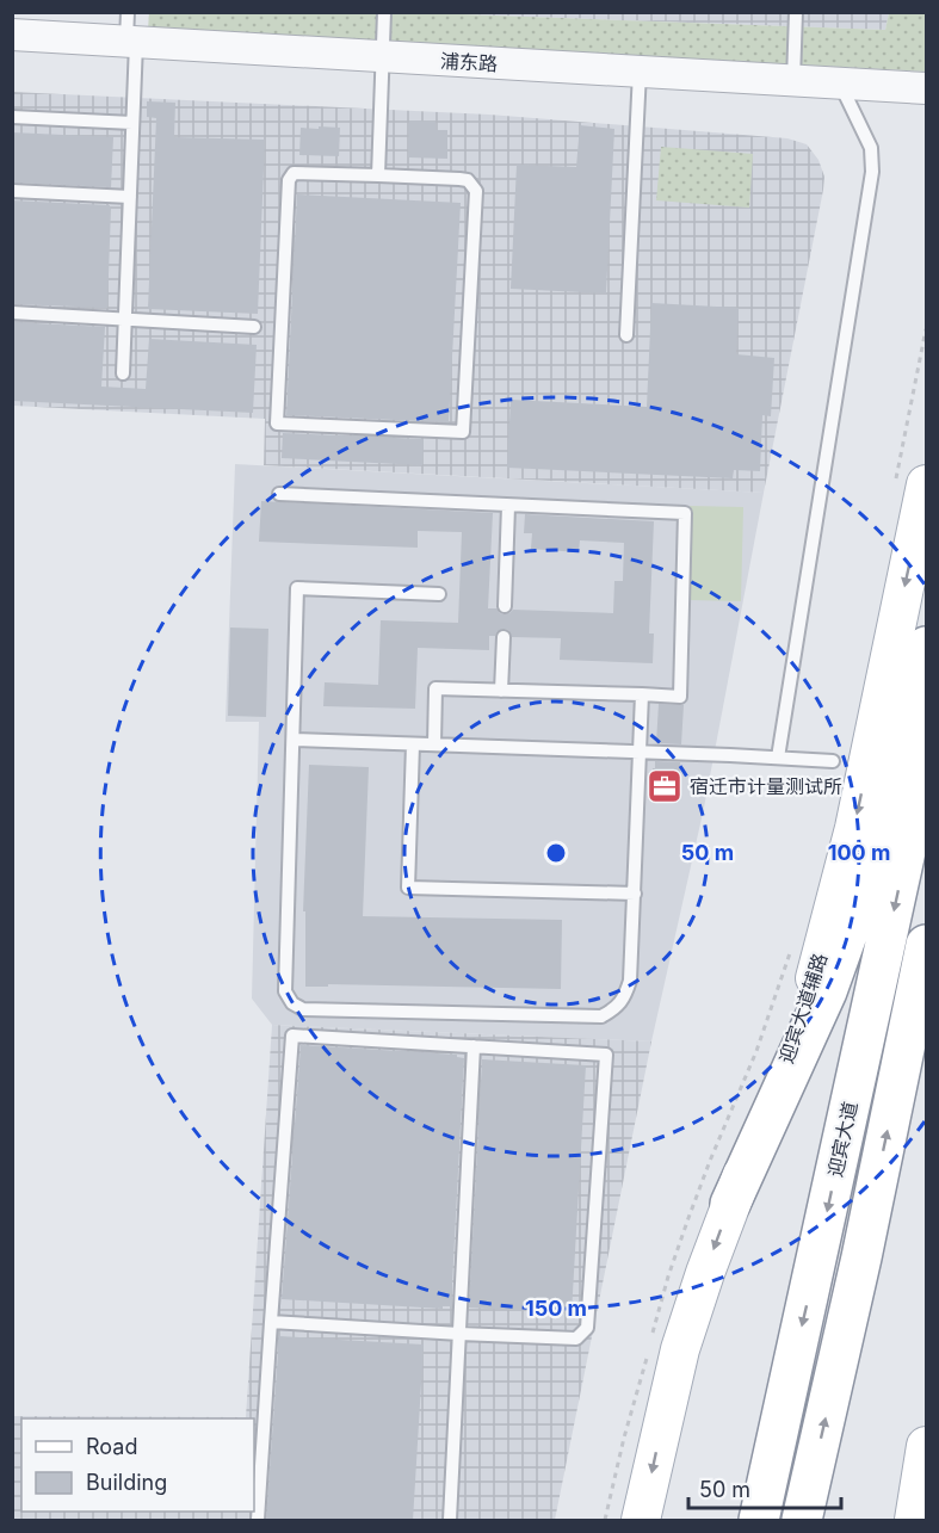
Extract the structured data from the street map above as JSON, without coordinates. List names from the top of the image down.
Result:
{
  "streets": {
    "highway": ["迎宾大道"],
    "main road": ["迎宾大道辅路"],
    "street": ["浦东路"]
  },
  "one_way": ["迎宾大道辅路"],
  "places": {
    "office": ["宿迁市计量测试所"]
  },
  "legend": ["Road", "Building"],
  "scale_bar": "50 m",
  "rings": ["50 m", "100 m", "150 m"]
}
